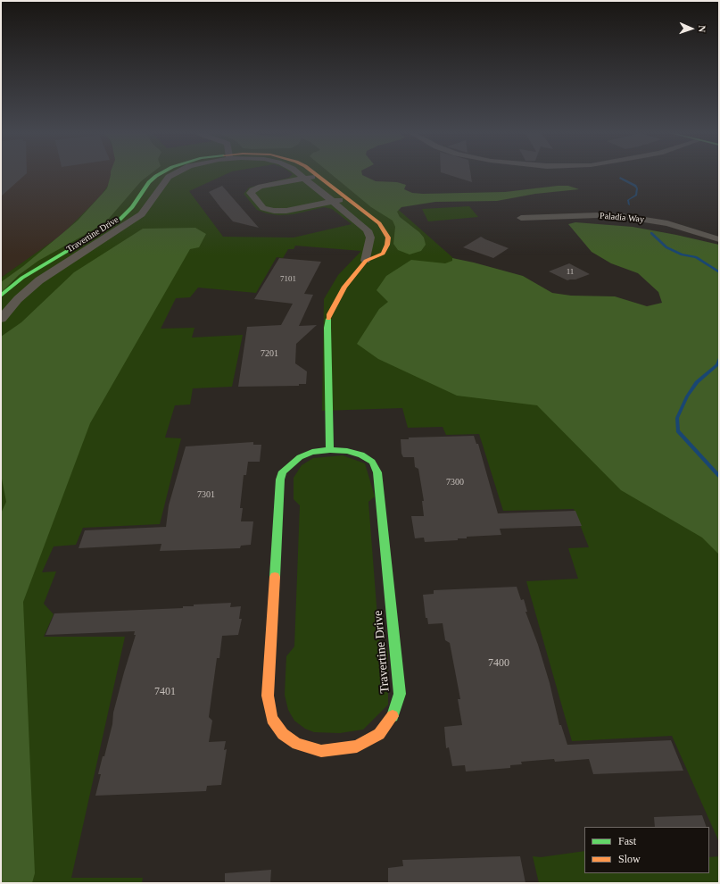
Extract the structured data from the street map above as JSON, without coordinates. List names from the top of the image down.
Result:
{
  "streets": {
    "street": ["Paladia Way", "Travertine Drive"]
  },
  "house_numbers": [
    "11",
    "7101",
    "7201",
    "7300",
    "7301",
    "7400",
    "7401"
  ],
  "legend": ["Fast", "Slow"],
  "north": "right"
}
